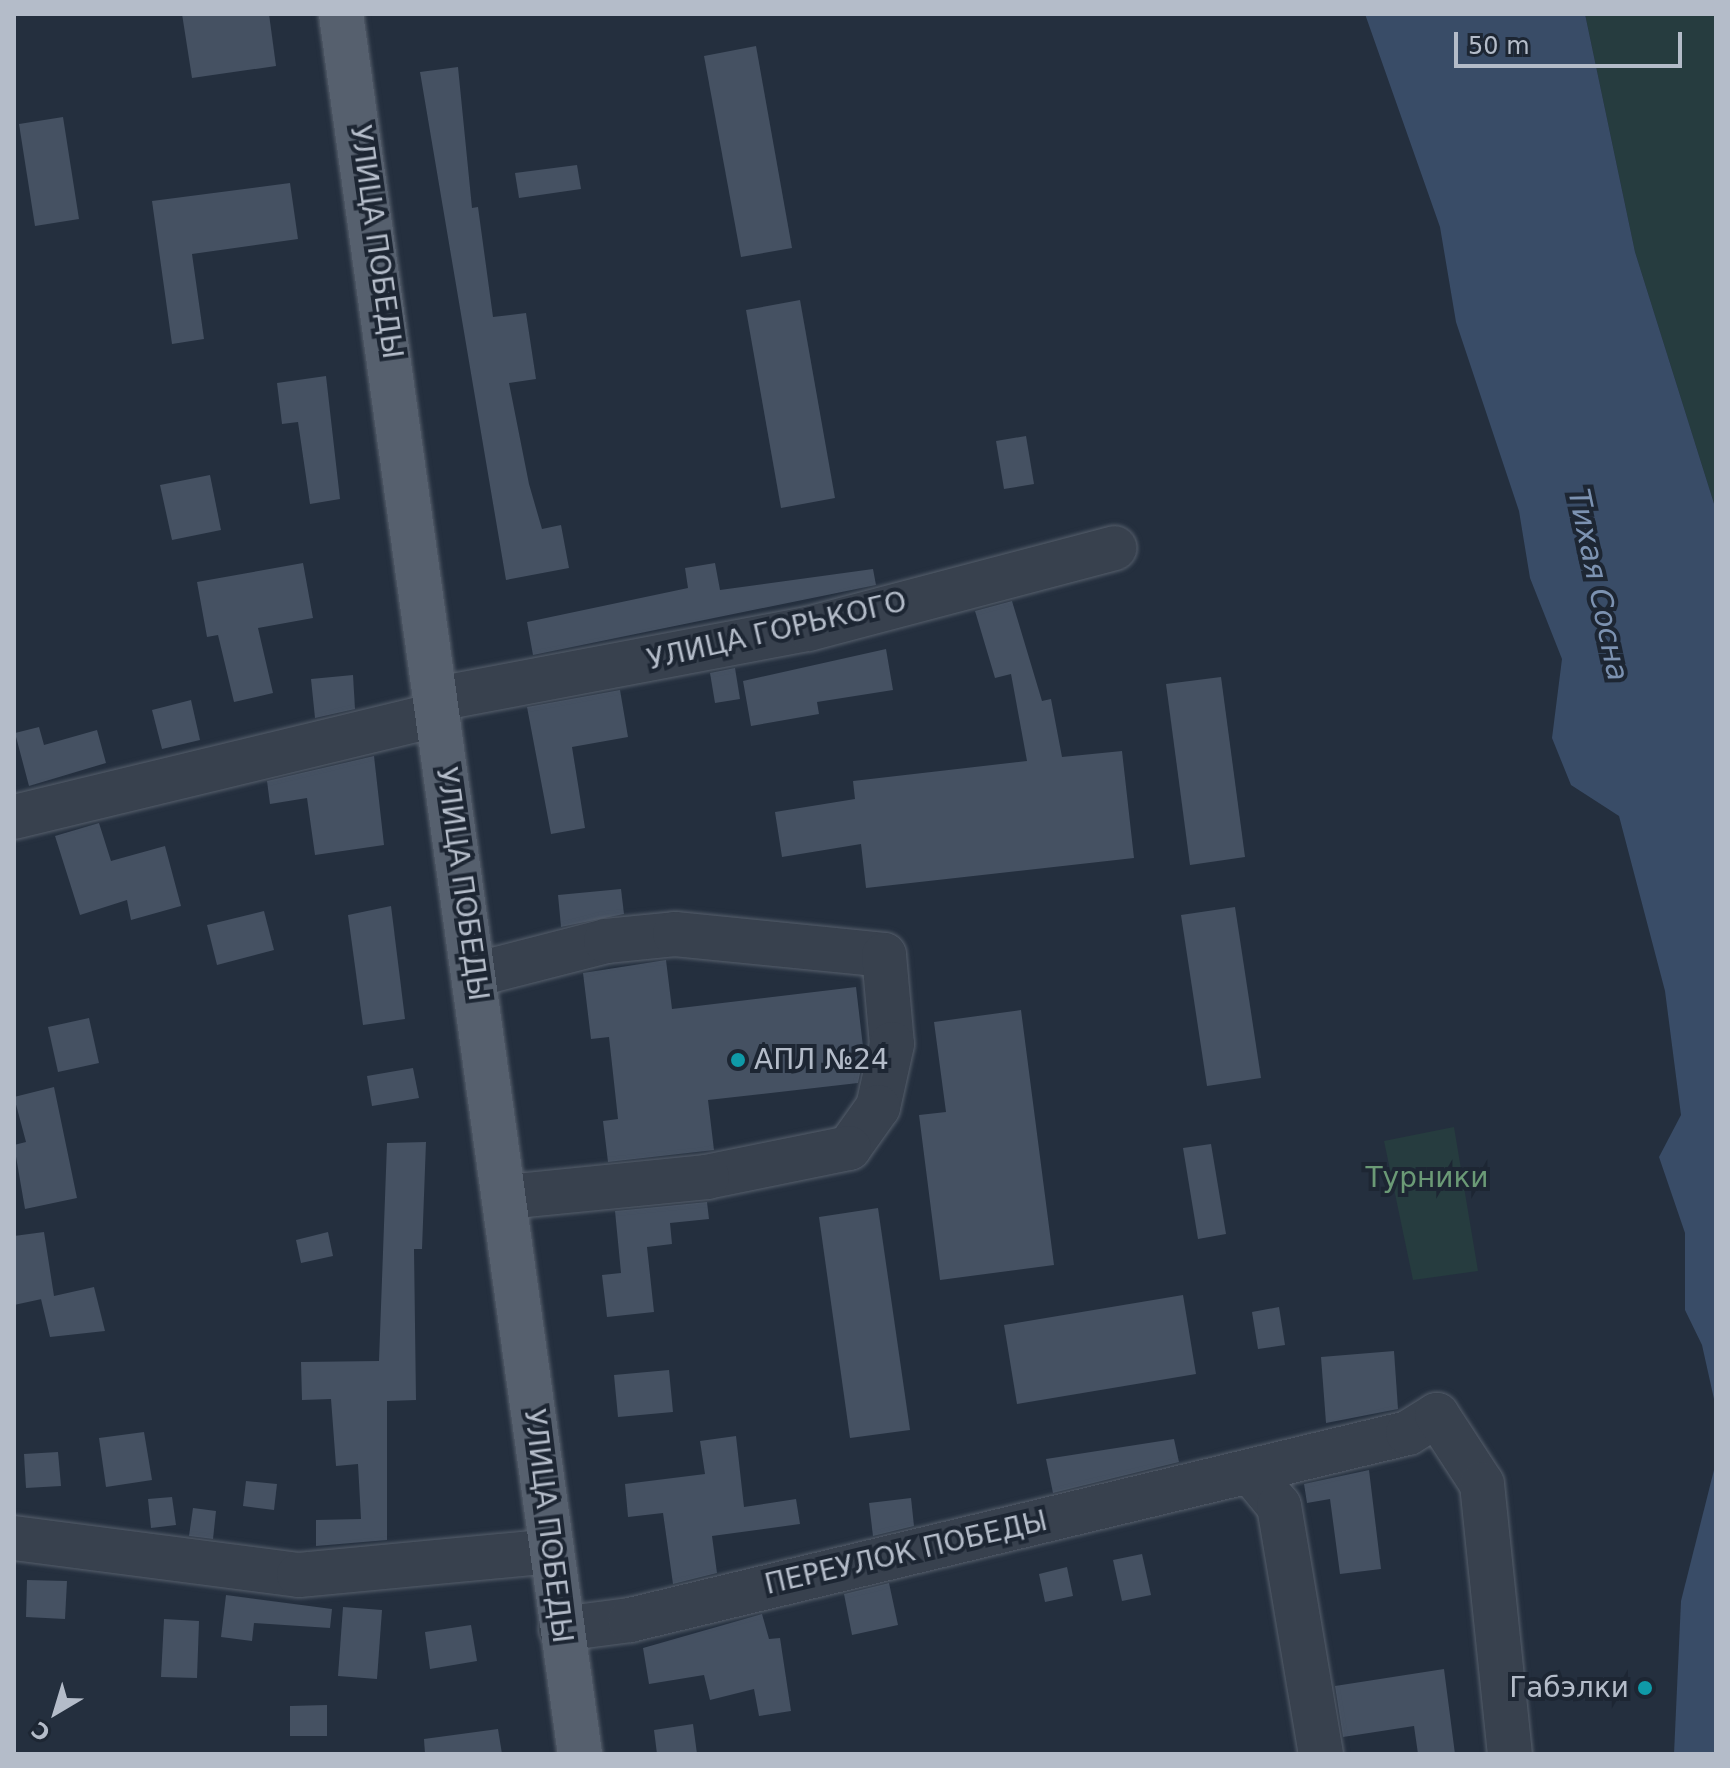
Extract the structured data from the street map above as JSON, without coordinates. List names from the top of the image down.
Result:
{
  "streets": {
    "main road": ["УЛИЦА ПОБЕДЫ"],
    "street": ["УЛИЦА ГОРЬКОГО", "ПЕРЕУЛОК ПОБЕДЫ"]
  },
  "crossings": [
    ["УЛИЦА ПОБЕДЫ", "УЛИЦА ГОРЬКОГО"],
    ["УЛИЦА ПОБЕДЫ", "ПЕРЕУЛОК ПОБЕДЫ"]
  ],
  "water": ["Тихая Сосна"],
  "parks": ["Турники"],
  "places": ["АПЛ №24", "Габэлки"],
  "scale_bar": "50 m",
  "north": "bottom left"
}
